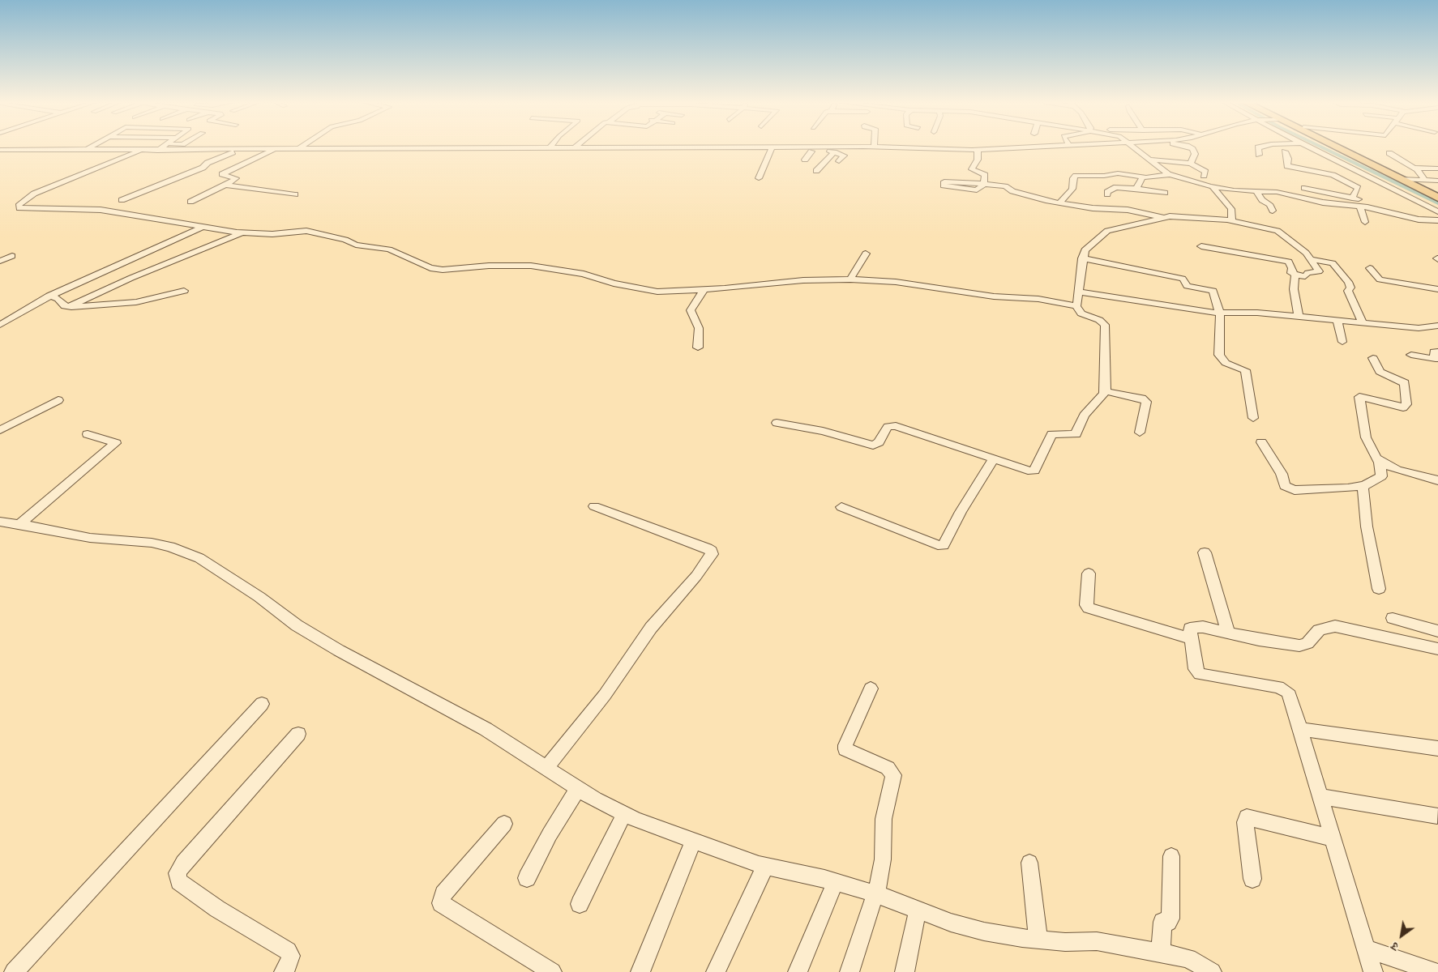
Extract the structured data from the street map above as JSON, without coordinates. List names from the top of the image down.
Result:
{
  "north": "bottom left"
}
